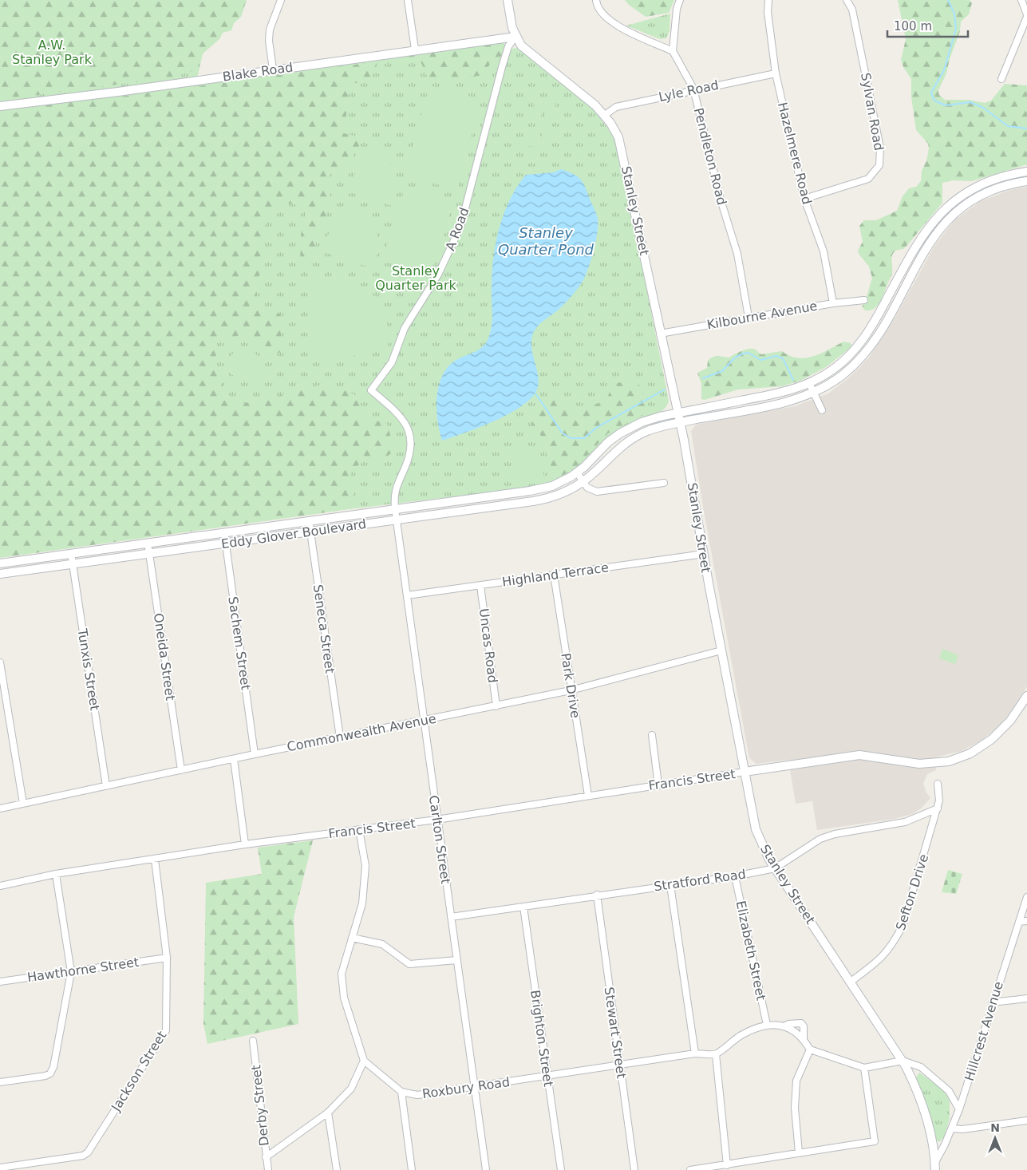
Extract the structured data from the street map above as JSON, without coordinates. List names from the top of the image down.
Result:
{
  "streets": {
    "street": [
      "Blake Road",
      "Lyle Road",
      "Sylvan Road",
      "Hazelmere Road",
      "Pendleton Road",
      "Stanley Street",
      "A Road",
      "Kilbourne Avenue",
      "Eddy Glover Boulevard",
      "Highland Terrace",
      "Seneca Street",
      "Sachem Street",
      "Uncas Road",
      "Oneida Street",
      "Tunxis Street",
      "Park Drive",
      "Commonwealth Avenue",
      "Francis Street",
      "Carlton Street",
      "Stratford Road",
      "Sefton Drive",
      "Elizabeth Street",
      "Hawthorne Street",
      "Hillcrest Avenue",
      "Stewart Street",
      "Brighton Street",
      "Jackson Street",
      "Roxbury Road",
      "Derby Street"
    ]
  },
  "crossings": [
    ["Blake Road", "Stanley Street"],
    ["Blake Road", "A Road"],
    ["Lyle Road", "Hazelmere Road"],
    ["Lyle Road", "Pendleton Road"],
    ["Lyle Road", "Stanley Street"],
    ["Sylvan Road", "Hazelmere Road"],
    ["Hazelmere Road", "Kilbourne Avenue"],
    ["Pendleton Road", "Kilbourne Avenue"],
    ["Stanley Street", "A Road"],
    ["Stanley Street", "Kilbourne Avenue"],
    ["Stanley Street", "Eddy Glover Boulevard"],
    ["Stanley Street", "Highland Terrace"],
    ["Stanley Street", "Commonwealth Avenue"],
    ["Stanley Street", "Francis Street"],
    ["Stanley Street", "Stratford Road"],
    ["Stanley Street", "Sefton Drive"],
    ["Stanley Street", "Hillcrest Avenue"],
    ["A Road", "Eddy Glover Boulevard"],
    ["A Road", "Carlton Street"],
    ["Eddy Glover Boulevard", "Seneca Street"],
    ["Eddy Glover Boulevard", "Sachem Street"],
    ["Eddy Glover Boulevard", "Oneida Street"],
    ["Eddy Glover Boulevard", "Tunxis Street"],
    ["Eddy Glover Boulevard", "Carlton Street"],
    ["Highland Terrace", "Uncas Road"],
    ["Highland Terrace", "Park Drive"],
    ["Highland Terrace", "Carlton Street"],
    ["Seneca Street", "Commonwealth Avenue"],
    ["Sachem Street", "Commonwealth Avenue"],
    ["Uncas Road", "Commonwealth Avenue"],
    ["Oneida Street", "Commonwealth Avenue"],
    ["Tunxis Street", "Commonwealth Avenue"],
    ["Park Drive", "Commonwealth Avenue"],
    ["Park Drive", "Francis Street"],
    ["Commonwealth Avenue", "Carlton Street"],
    ["Francis Street", "Carlton Street"],
    ["Francis Street", "Jackson Street"],
    ["Carlton Street", "Stratford Road"],
    ["Carlton Street", "Roxbury Road"],
    ["Stratford Road", "Sefton Drive"],
    ["Stratford Road", "Elizabeth Street"],
    ["Stratford Road", "Stewart Street"],
    ["Stratford Road", "Brighton Street"],
    ["Hawthorne Street", "Jackson Street"],
    ["Stewart Street", "Roxbury Road"],
    ["Brighton Street", "Roxbury Road"]
  ],
  "water": ["Stanley Quarter Pond"],
  "parks": ["A.W. Stanley Park", "Stanley Quarter Park"],
  "scale_bar": "100 m",
  "north": "top"
}
